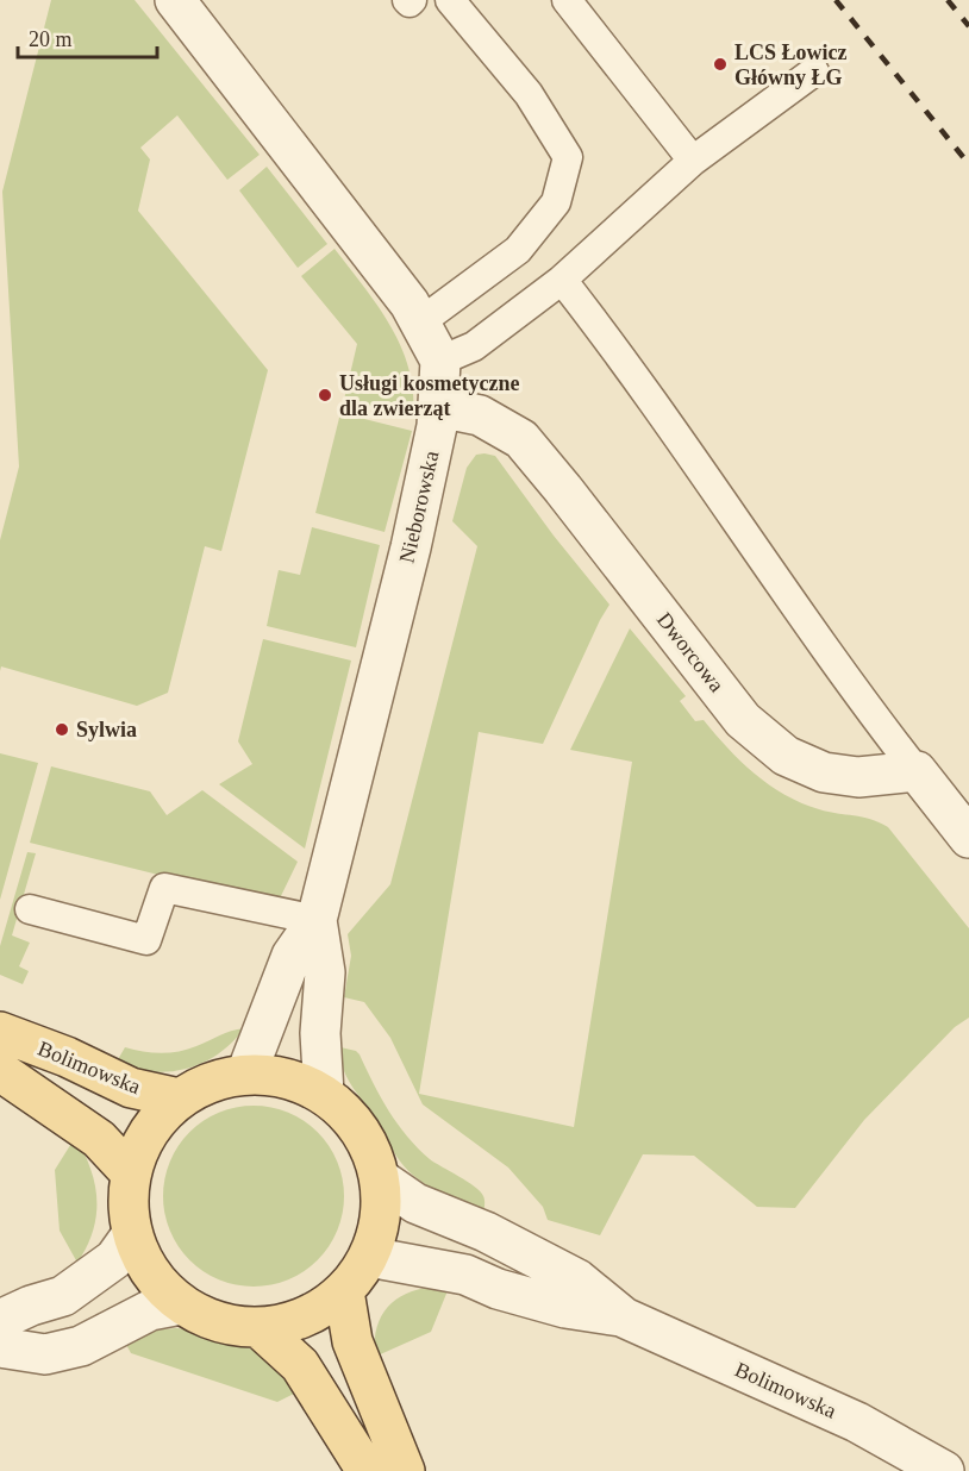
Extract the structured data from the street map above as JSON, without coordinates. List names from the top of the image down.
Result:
{
  "streets": {
    "main road": ["Bolimowska"],
    "street": ["Nieborowska", "Dworcowa"]
  },
  "crossings": [
    ["Nieborowska", "Dworcowa"],
    ["Nieborowska", "Bolimowska"]
  ],
  "places": ["LCS Łowicz Główny ŁG", "Usługi kosmetyczne dla zwierząt", "Sylwia"],
  "scale_bar": "20 m"
}
